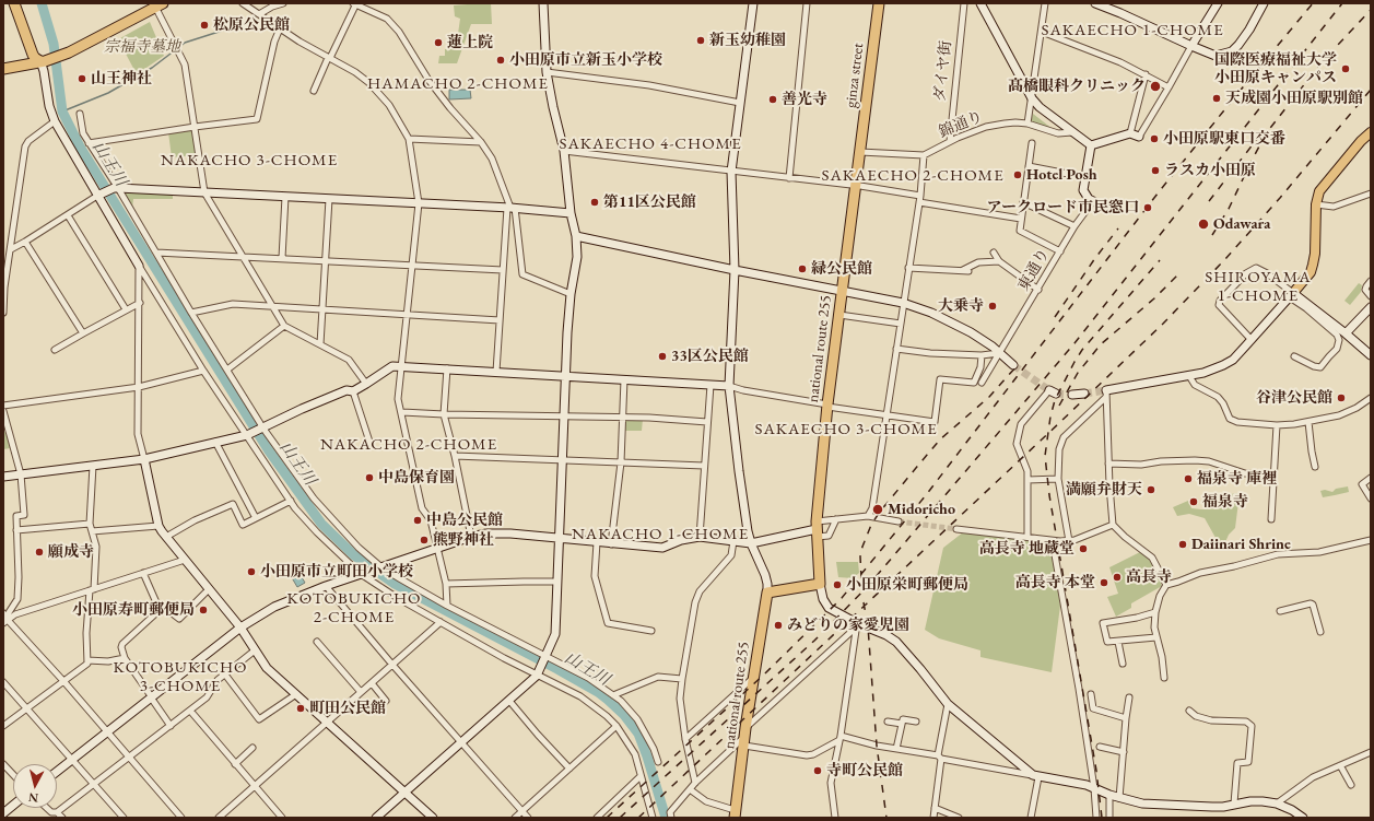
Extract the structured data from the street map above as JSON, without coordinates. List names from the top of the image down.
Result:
{
  "streets": {
    "highway": ["ginza street", "national route 255"],
    "street": ["ダイヤ街", "錦通り", "東通り"]
  },
  "crossings": [
    ["ダイヤ街", "錦通り"],
    ["ginza street", "national route 255"]
  ],
  "districts": [
    "SAKAECHO 1-CHOME",
    "HAMACHO 2-CHOME",
    "SAKAECHO 4-CHOME",
    "NAKACHO 3-CHOME",
    "SAKAECHO 2-CHOME",
    "SHIROYAMA 1-CHOME",
    "SAKAECHO 3-CHOME",
    "NAKACHO 2-CHOME",
    "NAKACHO 1-CHOME",
    "KOTOBUKICHO 2-CHOME",
    "KOTOBUKICHO 3-CHOME"
  ],
  "water": ["山王川"],
  "parks": ["宗福寺墓地"],
  "places": [
    "松原公民館",
    "新玉幼稚園",
    "蓮上院",
    "小田原市立新玉小学校",
    "国際医療福祉大学 小田原キャンパス",
    "山王神社",
    "髙橋眼科クリニック",
    "天成園小田原駅別館",
    "善光寺",
    "小田原駅東口交番",
    "ラスカ小田原",
    "Hotel Posh",
    "第11区公民館",
    "アークロード市民窓口",
    "Odawara",
    "緑公民館",
    "大乗寺",
    "33区公民館",
    "谷津公民館",
    "中島保育園",
    "福泉寺 庫裡",
    "満願弁財天",
    "福泉寺",
    "Midoricho",
    "中島公民館",
    "熊野神社",
    "Daiinari Shrine",
    "高長寺 地蔵堂",
    "願成寺",
    "小田原市立町田小学校",
    "高長寺",
    "高長寺 本堂",
    "小田原栄町郵便局",
    "小田原寿町郵便局",
    "みどりの家愛児園",
    "町田公民館",
    "寺町公民館"
  ],
  "north": "bottom"
}
